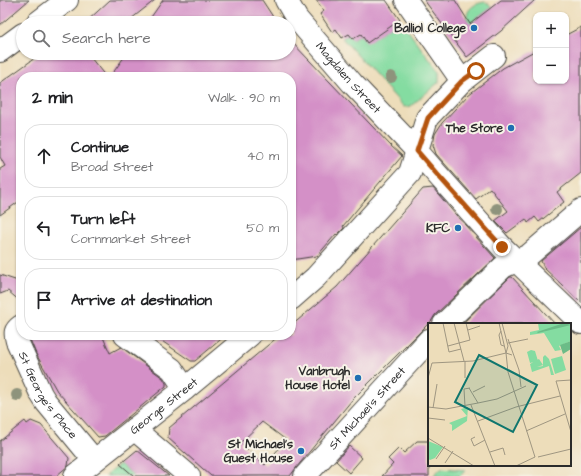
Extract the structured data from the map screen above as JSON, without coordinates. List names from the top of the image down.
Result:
{
  "streets": {
    "street": [
      "Magdalen Street",
      "St George's Place",
      "George Street",
      "St Michael's Street"
    ]
  },
  "crossings": [
    ["St George's Place", "George Street"]
  ],
  "places": [
    "Balliol College",
    "The Store",
    "KFC",
    "Vanbrugh House Hotel",
    "St Michael's Guest House"
  ],
  "page": {
    "map_buttons": ["+", "−"],
    "search": "Search here",
    "heading": ["2 min", "Walk · 90 m"],
    "list": [
      ["Continue", "Broad Street", "40 m"],
      ["Turn left", "Cornmarket Street", "50 m"],
      "Arrive at destination"
    ]
  }
}
